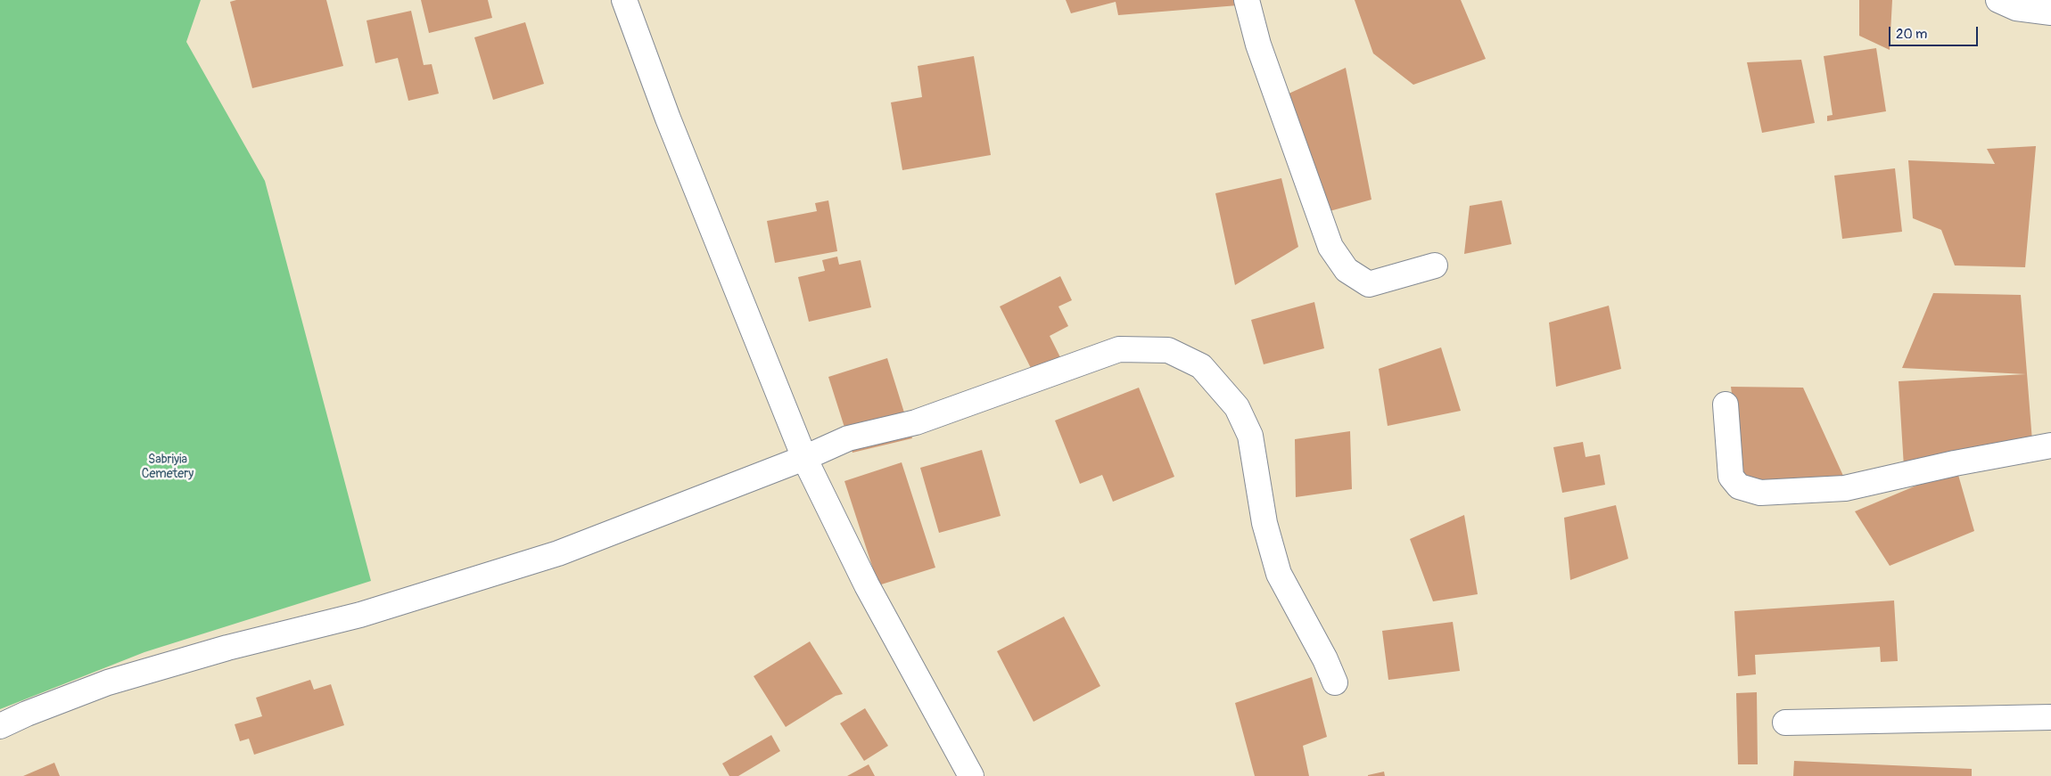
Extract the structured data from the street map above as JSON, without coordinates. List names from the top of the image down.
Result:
{
  "parks": ["Sabriyia Cemetery"],
  "scale_bar": "20 m"
}
